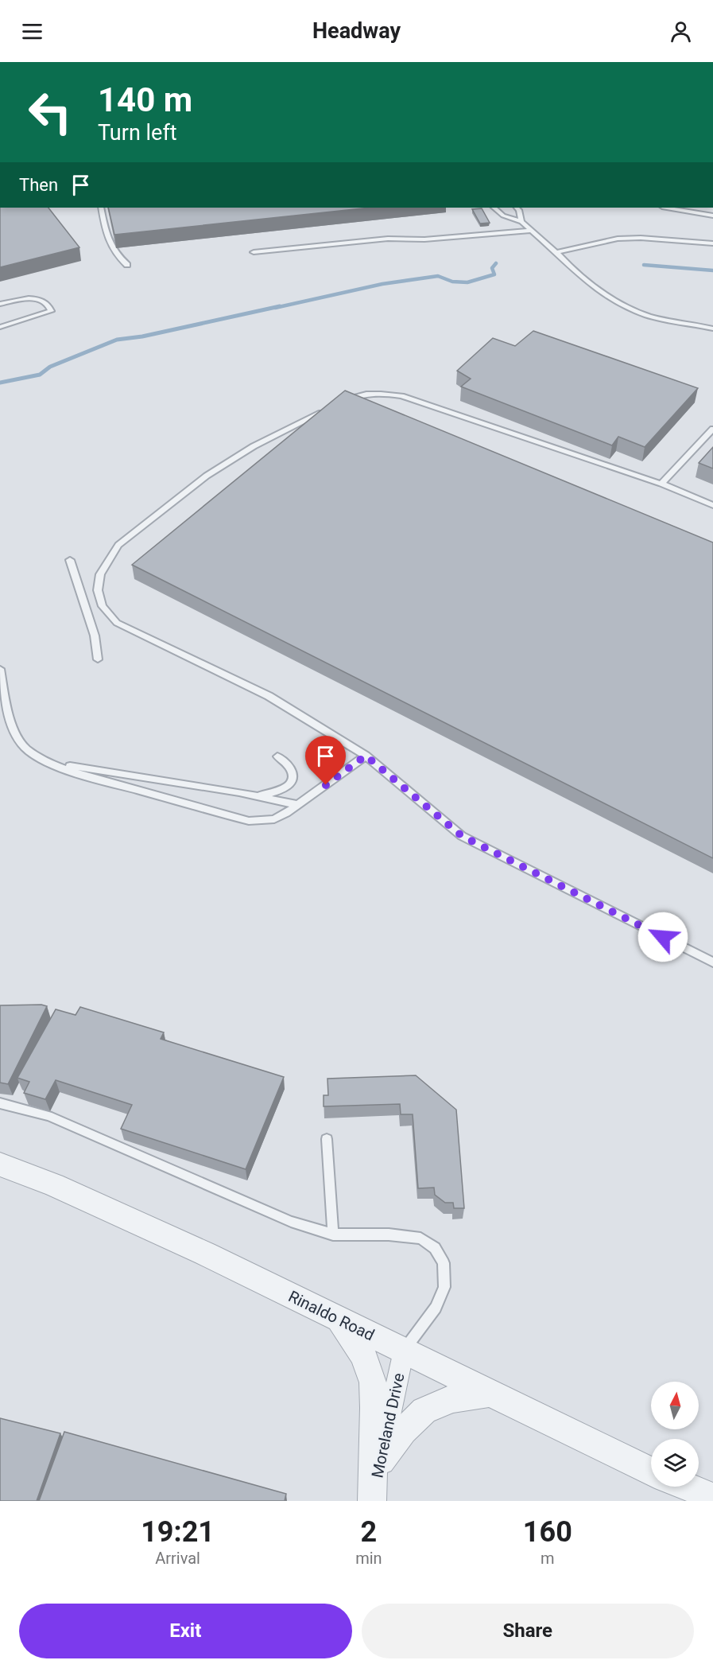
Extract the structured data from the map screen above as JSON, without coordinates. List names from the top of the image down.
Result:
{
  "streets": {
    "street": ["Rinaldo Road", "Moreland Drive"]
  },
  "crossings": [
    ["Rinaldo Road", "Moreland Drive"]
  ],
  "north": "top",
  "page": {
    "header": "Headway",
    "turn": ["140 m", "Turn left"],
    "then": "Then",
    "eta": [
      "19:21",
      "Arrival",
      "2",
      "min",
      "160",
      "m"
    ],
    "buttons": ["Exit", "Share"]
  }
}
